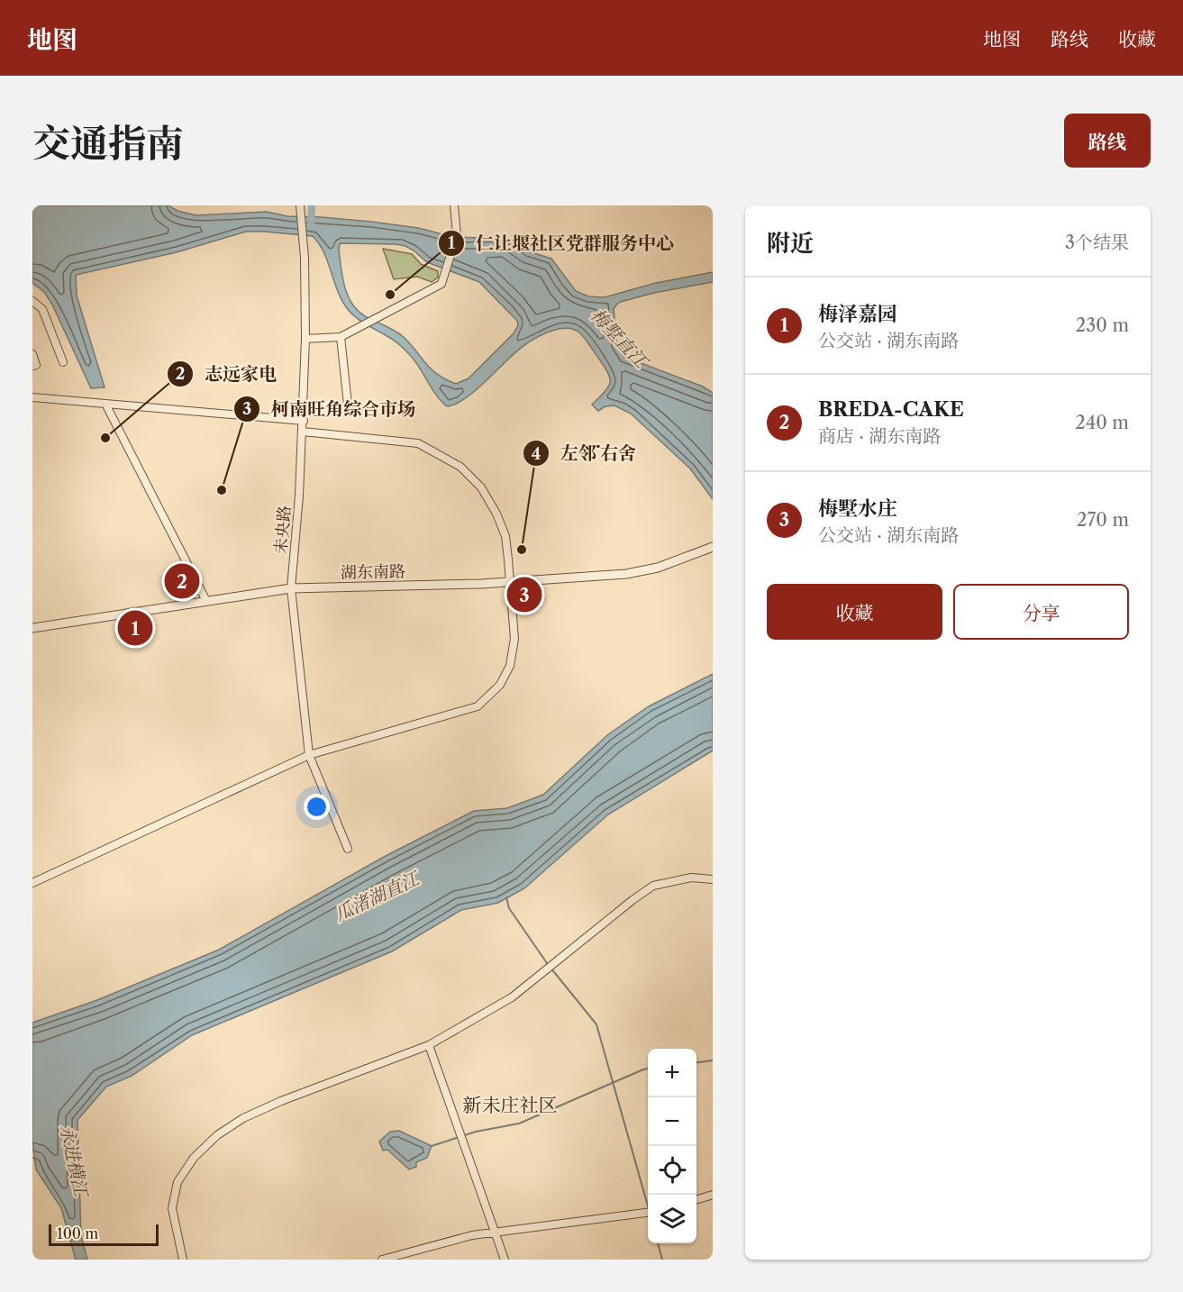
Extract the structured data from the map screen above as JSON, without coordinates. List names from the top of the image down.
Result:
{
  "streets": {
    "street": ["未央路", "湖东南路"]
  },
  "crossings": [
    ["未央路", "湖东南路"]
  ],
  "districts": ["新未庄社区"],
  "water": ["梅墅直江", "瓜渚湖直江", "永进横江"],
  "places": [
    "仁让堰社区党群服务中心",
    "志远家电",
    "柯南旺角综合市场",
    "左邻˙右舍"
  ],
  "scale_bar": "100 m",
  "page": {
    "header": "地图",
    "nav": ["地图", "路线", "收藏"],
    "title": "交通指南",
    "buttons": [
      "路线",
      ["收藏", "分享"]
    ],
    "heading": ["附近", "3个结果"],
    "list": [
      {
        "mark": "1",
        "name": "梅泽嘉园",
        "note": "公交站 · 湖东南路",
        "value": "230 m"
      },
      {
        "mark": "2",
        "name": "BREDA-CAKE",
        "note": "商店 · 湖东南路",
        "value": "240 m"
      },
      {
        "mark": "3",
        "name": "梅墅水庄",
        "note": "公交站 · 湖东南路",
        "value": "270 m"
      }
    ],
    "pins": ["2", "3", "1"],
    "map_buttons": ["+", "−"],
    "scale": "100 m"
  }
}
